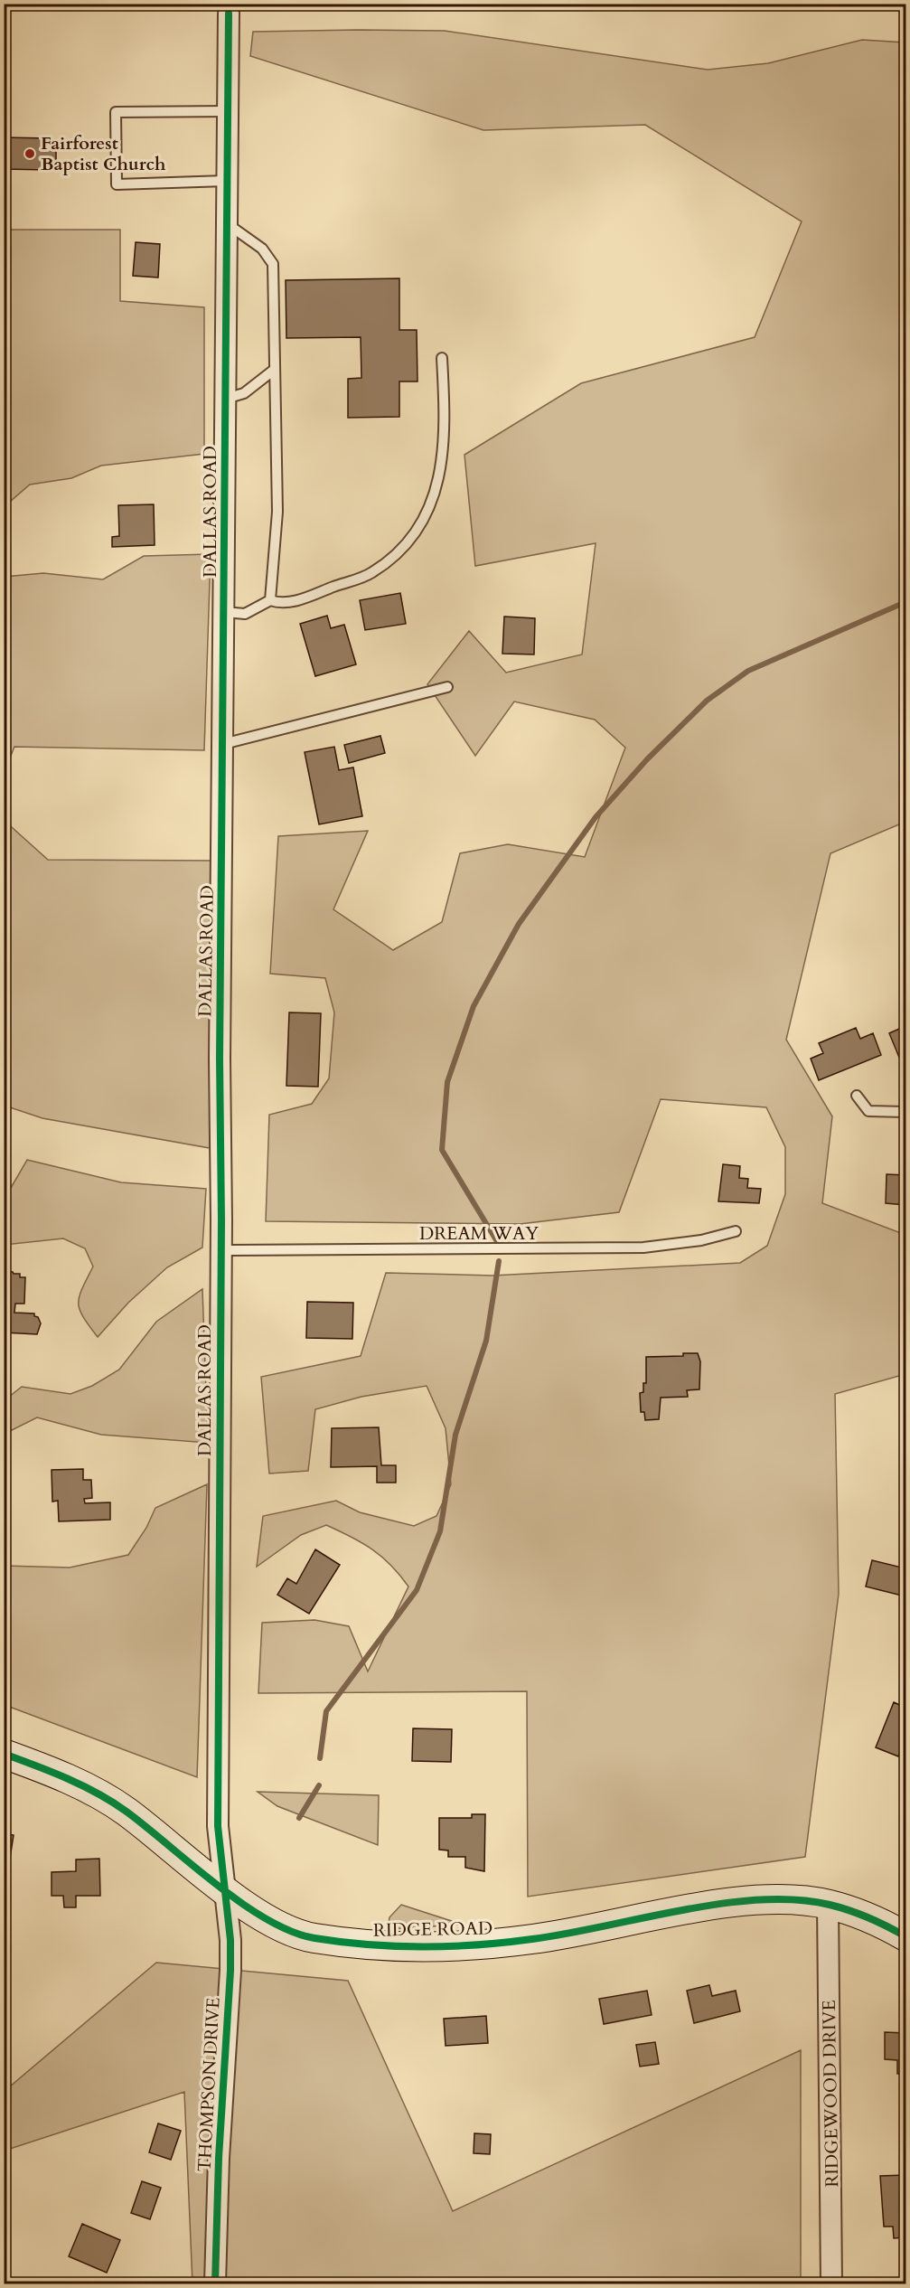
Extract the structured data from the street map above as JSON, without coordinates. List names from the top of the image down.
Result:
{
  "streets": {
    "street": [
      "DALLAS ROAD",
      "RIDGE ROAD",
      "THOMPSON DRIVE",
      "RIDGEWOOD DRIVE"
    ],
    "lane": ["DREAM WAY"]
  },
  "crossings": [
    ["DALLAS ROAD", "DREAM WAY"],
    ["DALLAS ROAD", "RIDGE ROAD"],
    ["DALLAS ROAD", "THOMPSON DRIVE"],
    ["RIDGE ROAD", "THOMPSON DRIVE"],
    ["RIDGE ROAD", "RIDGEWOOD DRIVE"]
  ],
  "places": ["Fairforest Baptist Church"]
}
